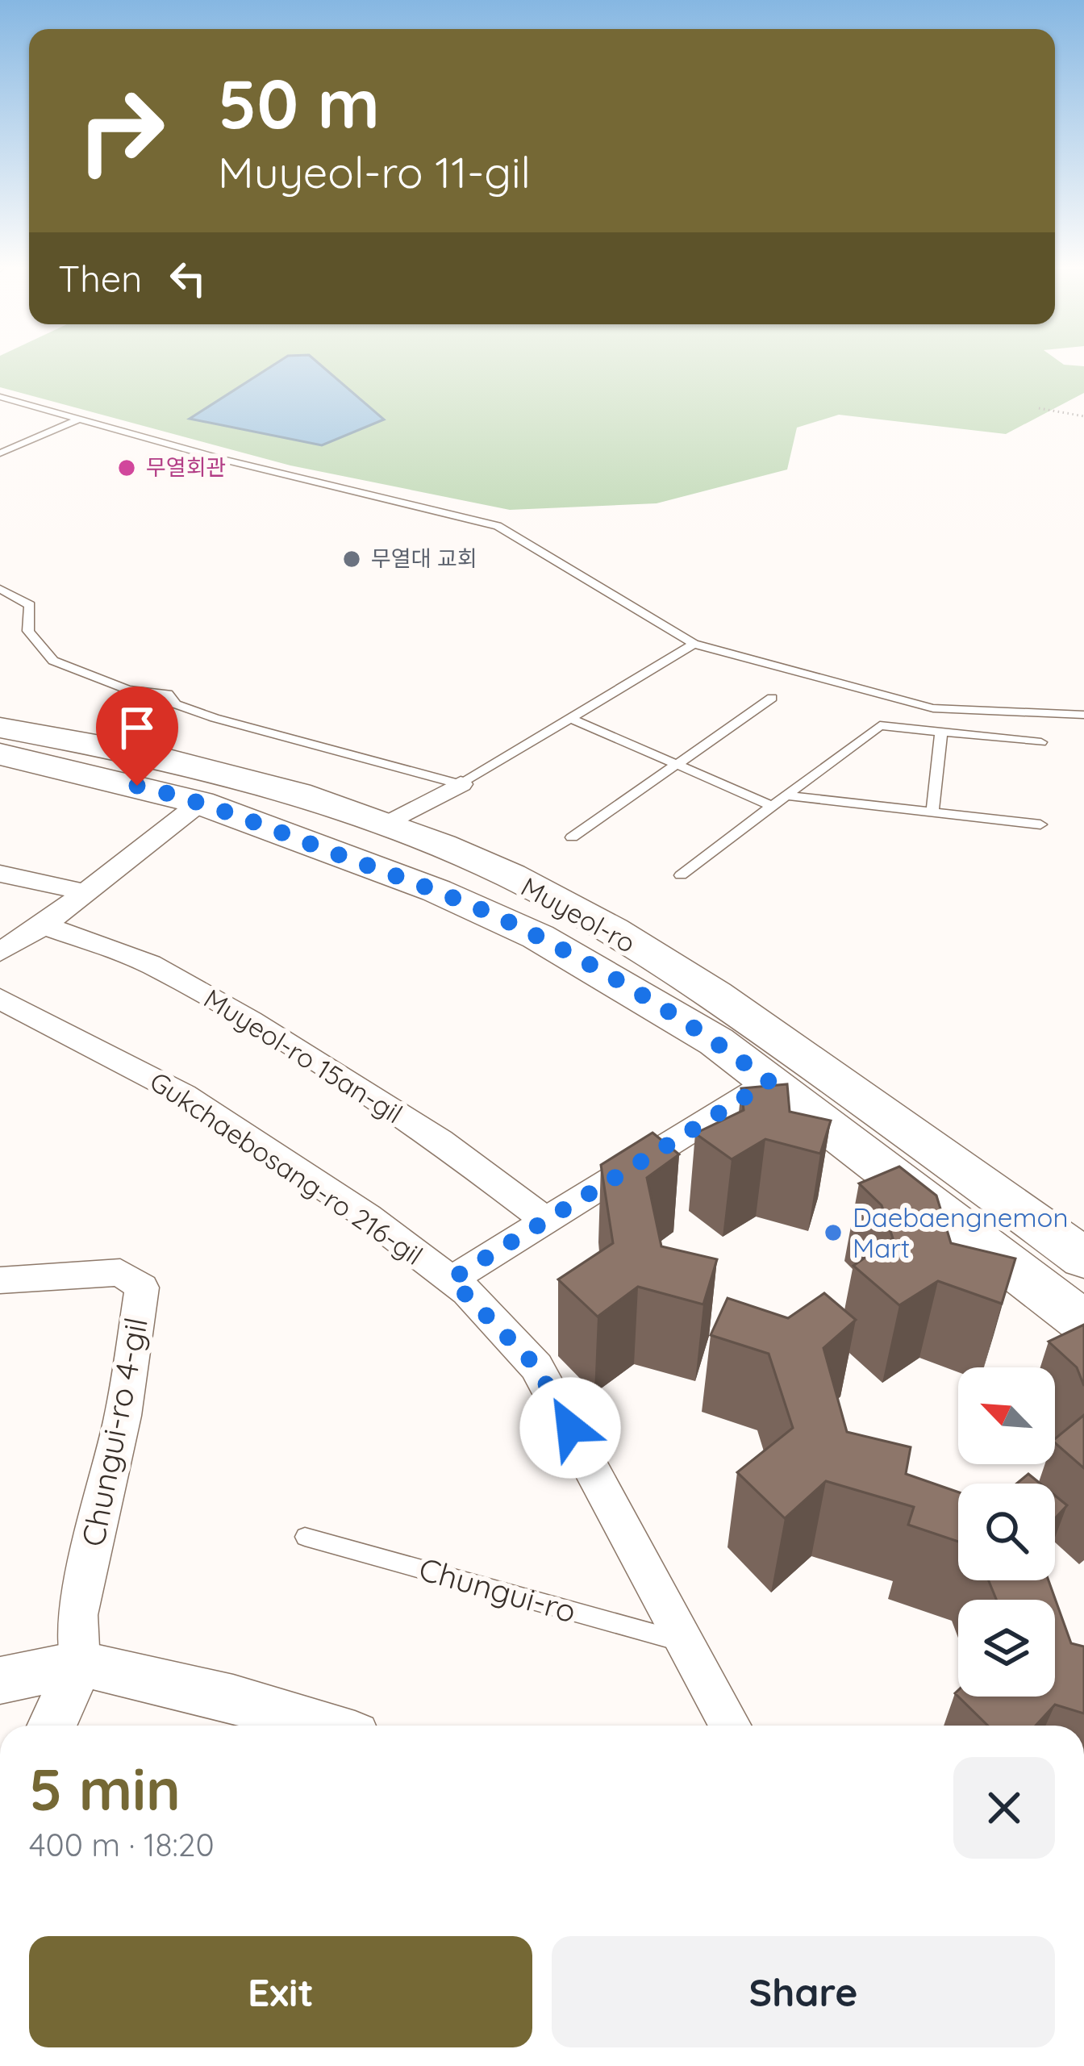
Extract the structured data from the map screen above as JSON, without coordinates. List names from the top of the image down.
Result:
{
  "streets": {
    "main road": ["Muyeol-ro"],
    "street": ["Muyeol-ro 15an-gil", "Gukchaebosang-ro 216-gil", "Chungui-ro 4-gil"],
    "lane": ["Chungui-ro"]
  },
  "crossings": [
    ["Gukchaebosang-ro 216-gil", "Chungui-ro"]
  ],
  "places": ["무열회관", "무열대 교회", "Daebaengnemon Mart"],
  "north": "top left",
  "page": {
    "turn": ["50 m", "Muyeol-ro 11-gil"],
    "then": "Then",
    "heading": ["5 min", "400 m · 18:20"],
    "buttons": ["Exit", "Share"]
  }
}
